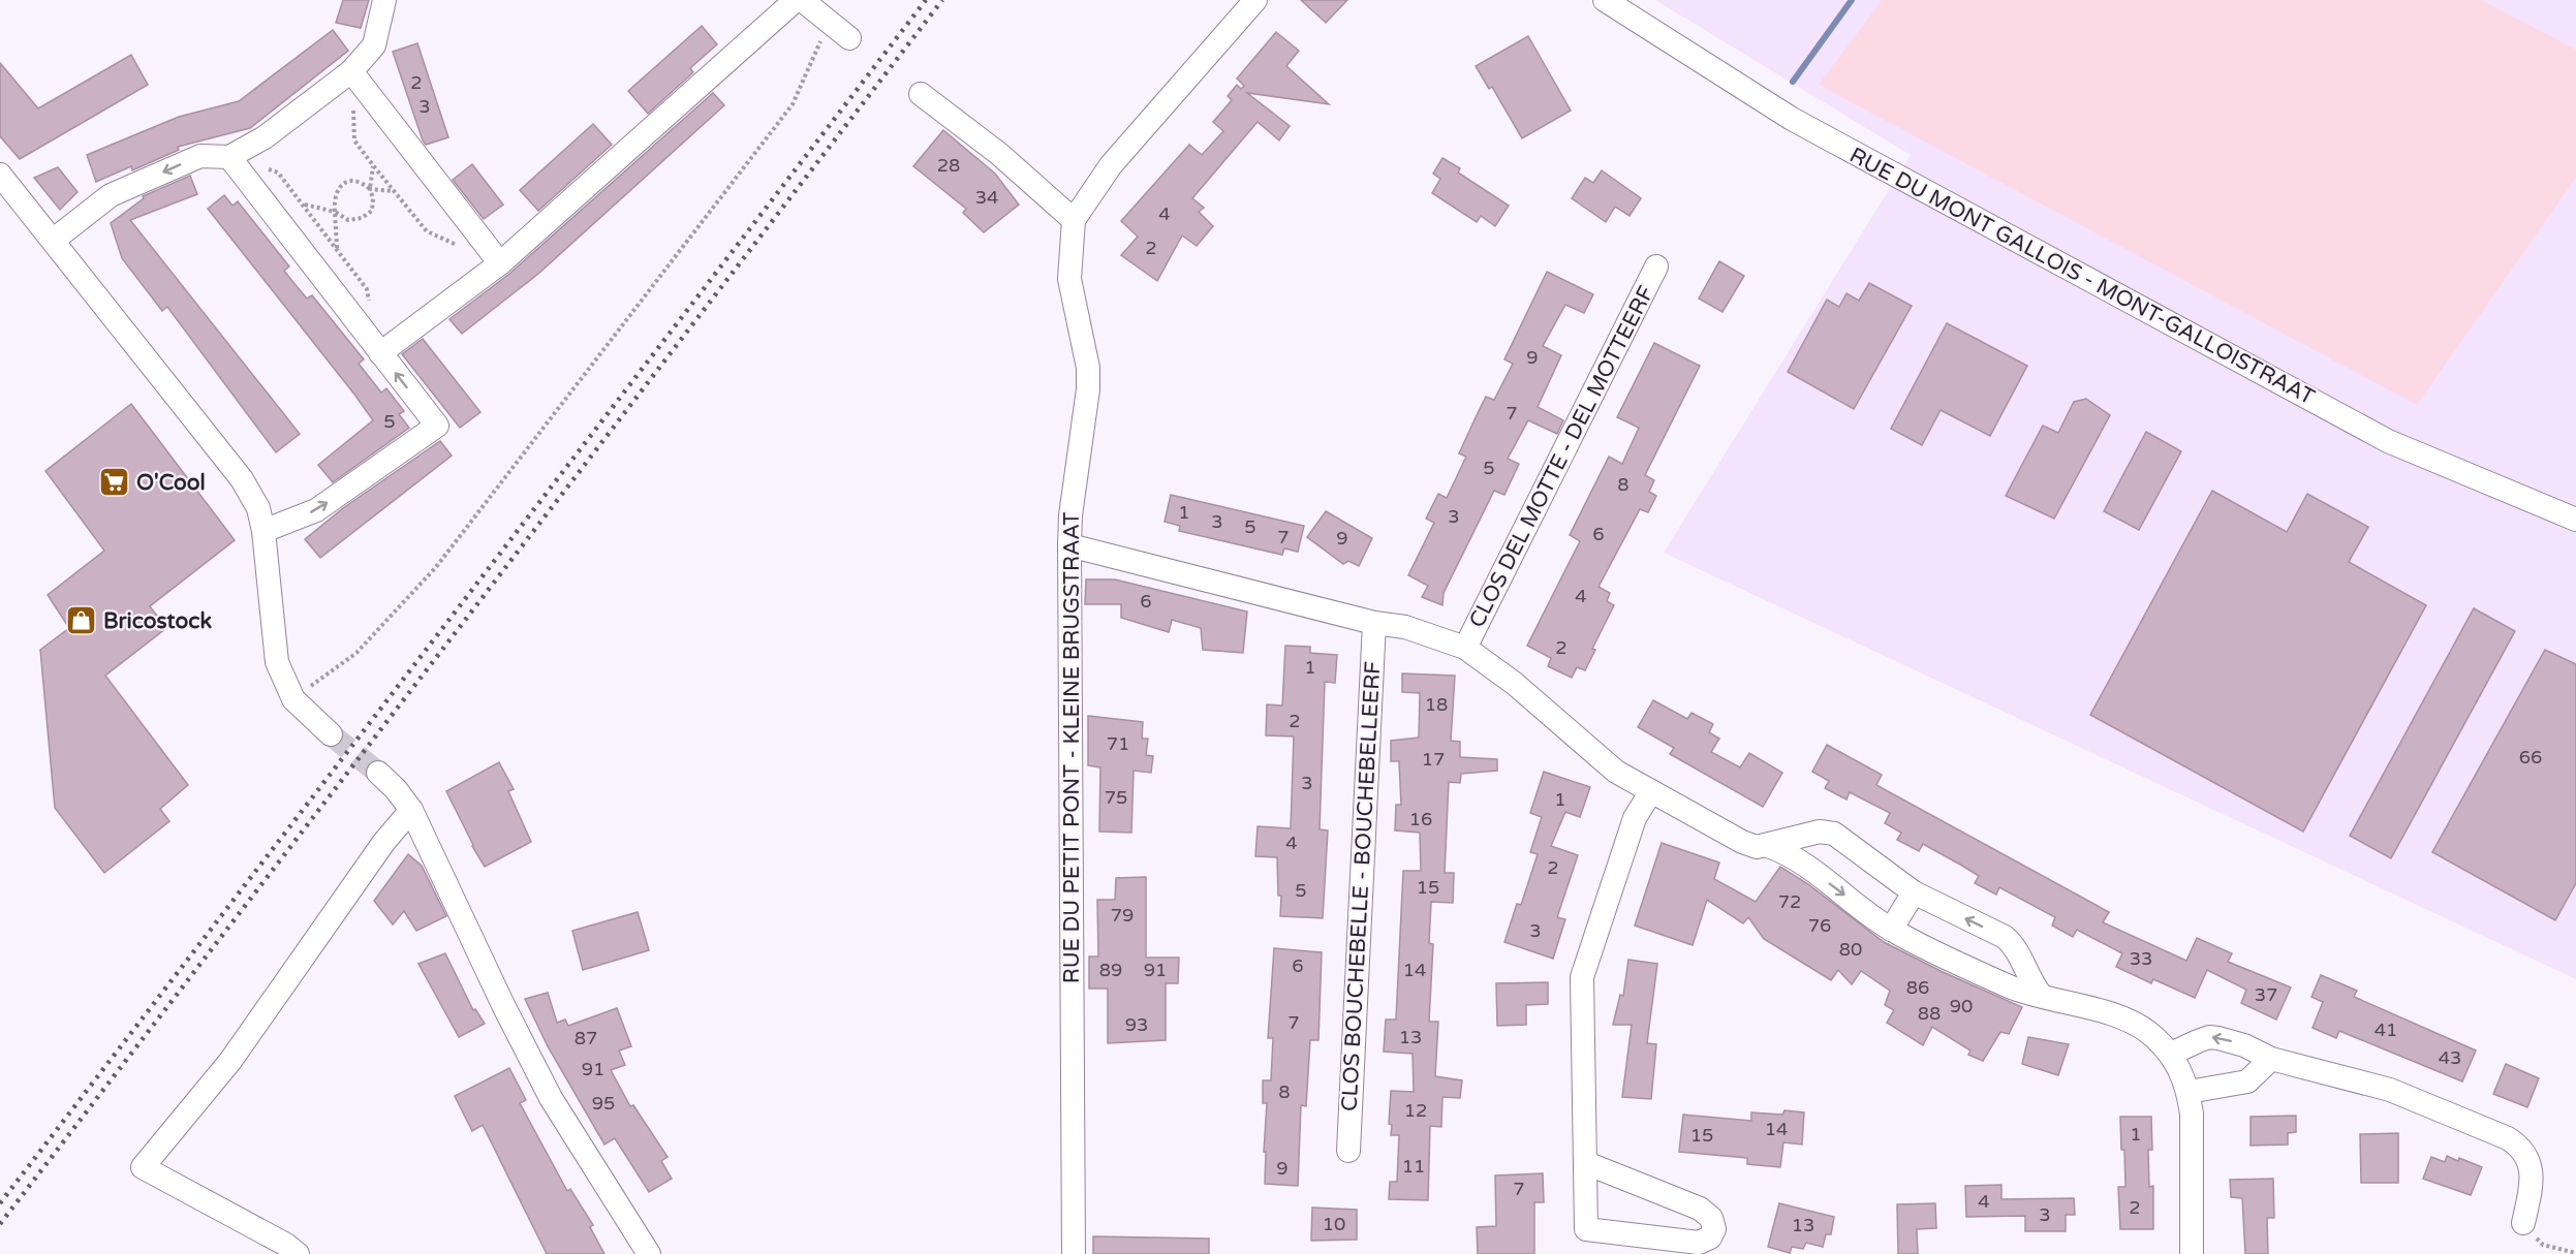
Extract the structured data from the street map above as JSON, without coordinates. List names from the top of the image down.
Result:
{
  "streets": {
    "street": [
      "RUE DU MONT GALLOIS - MONT-GALLOISTRAAT",
      "CLOS DEL MOTTE - DEL MOTTEERF",
      "RUE DU PETIT PONT - KLEINE BRUGSTRAAT",
      "CLOS BOUCHEBELLE - BOUCHEBELLEERF"
    ]
  },
  "places": {
    "supermarket": ["O'Cool"],
    "shop": ["Bricostock"]
  },
  "house_numbers": [
    "2",
    "3",
    "28",
    "34",
    "4",
    "2",
    "9",
    "7",
    "5",
    "5",
    "8",
    "1",
    "3",
    "3",
    "5",
    "6",
    "7",
    "9",
    "4",
    "6",
    "2",
    "1",
    "18",
    "2",
    "71",
    "66",
    "17",
    "3",
    "75",
    "1",
    "16",
    "4",
    "2",
    "15",
    "5",
    "72",
    "79",
    "76",
    "3",
    "80",
    "33",
    "6",
    "89",
    "91",
    "14",
    "86",
    "37",
    "90",
    "88",
    "7",
    "93",
    "41",
    "13",
    "87",
    "43",
    "91",
    "8",
    "95",
    "12",
    "14",
    "1",
    "15",
    "11",
    "9",
    "7",
    "4",
    "2",
    "3",
    "10",
    "13"
  ]
}
